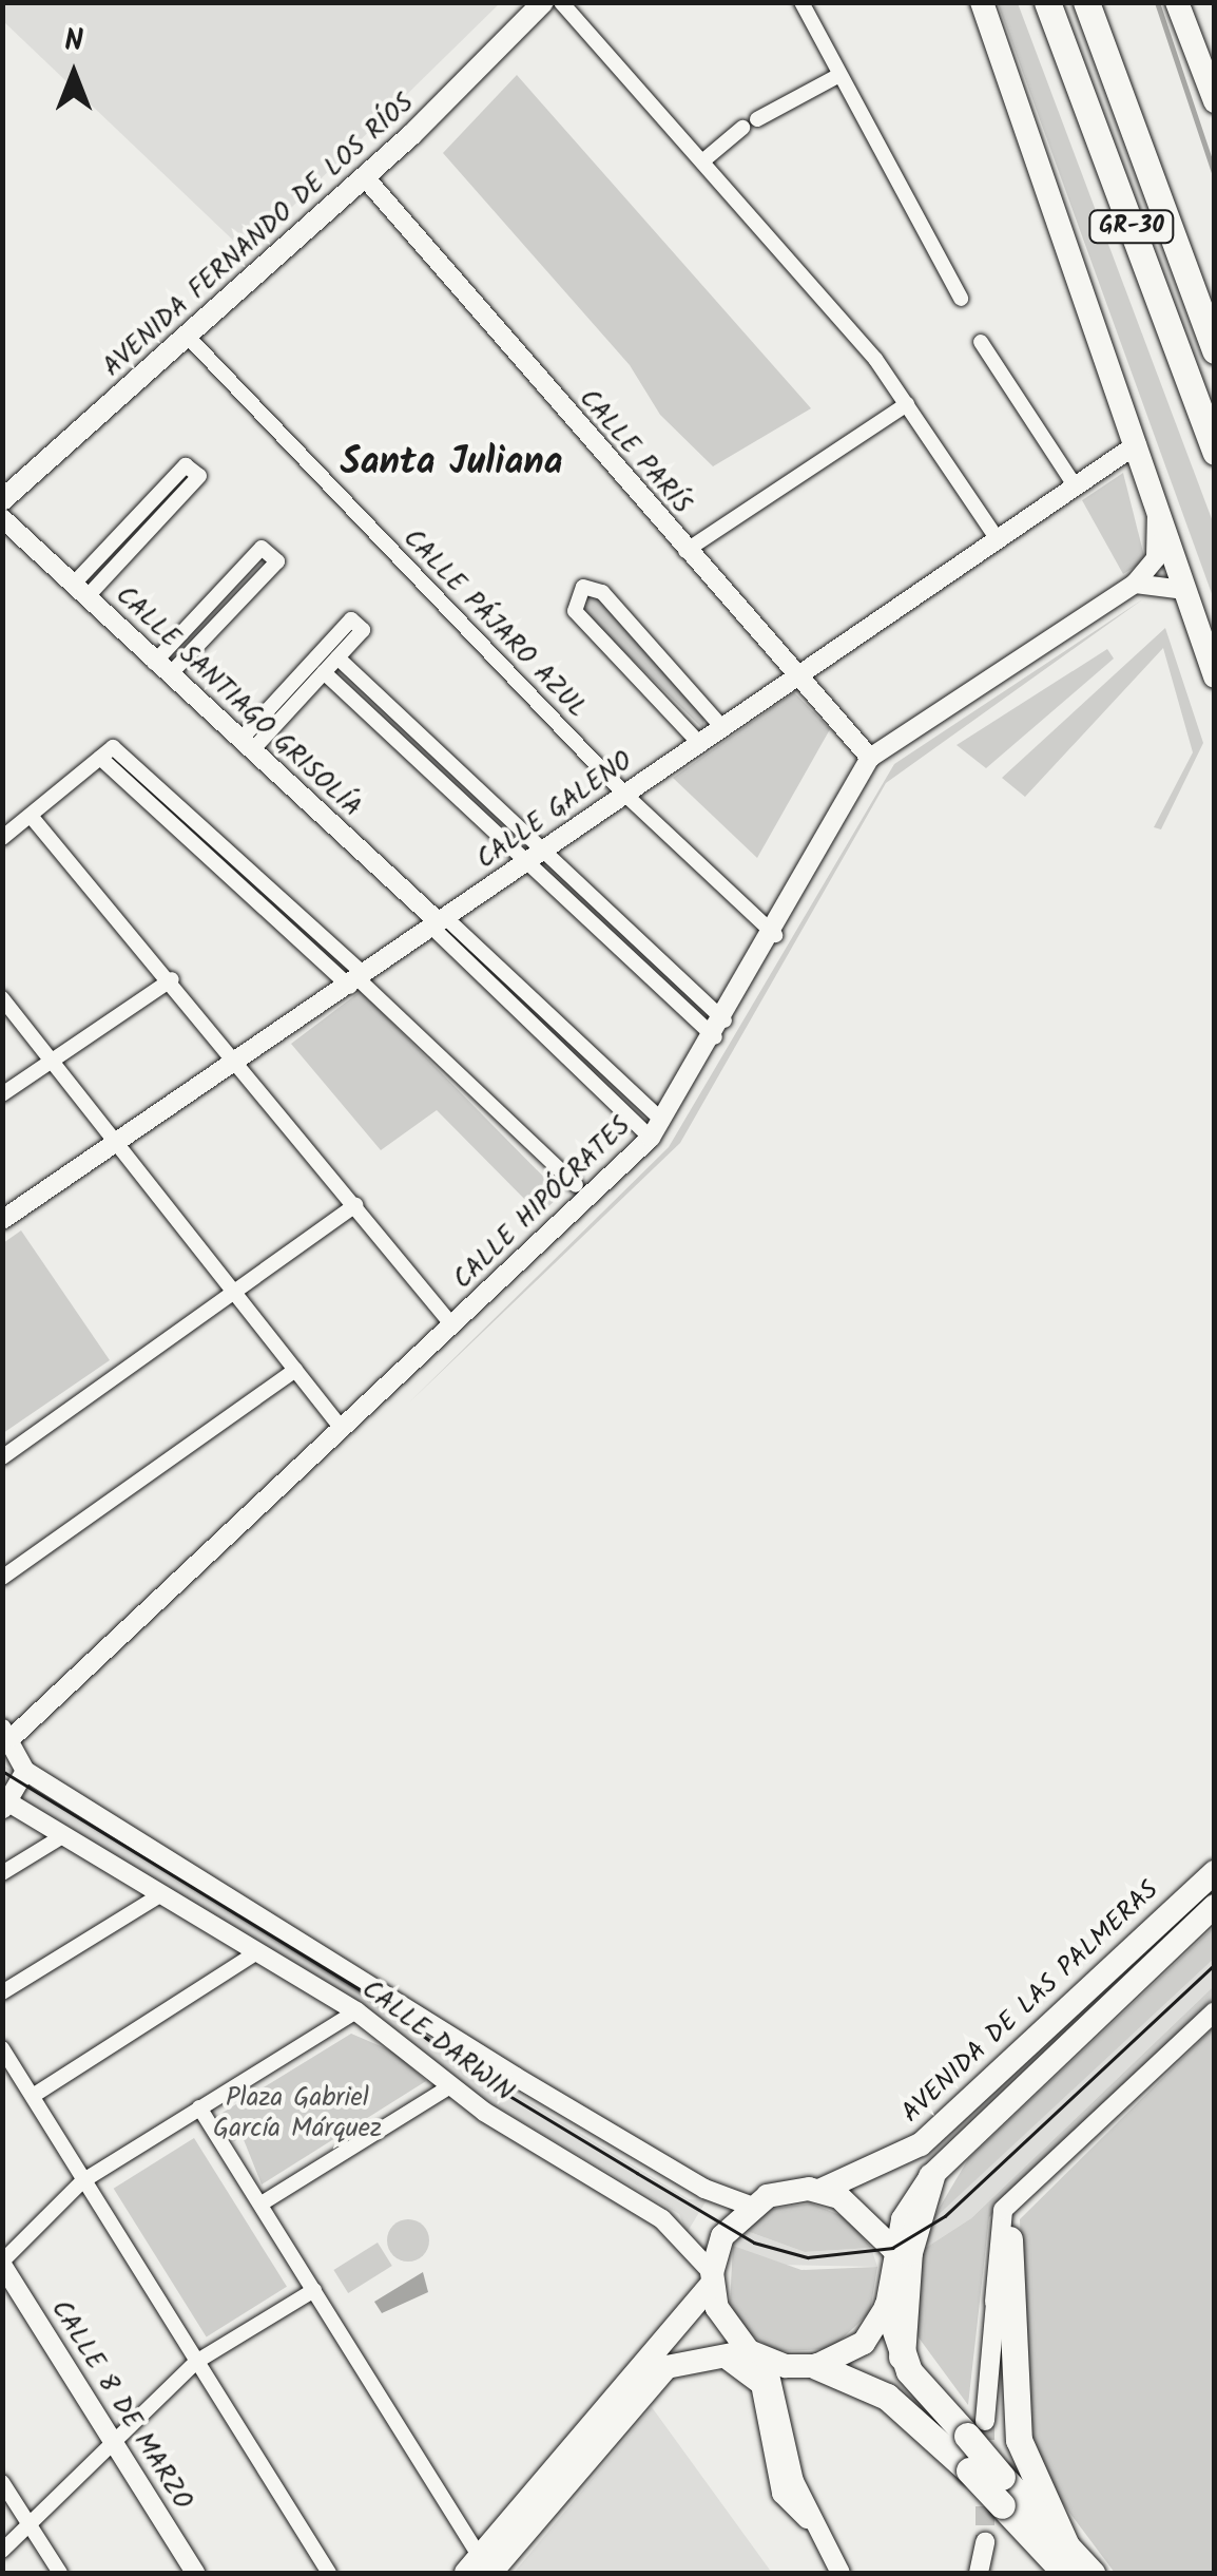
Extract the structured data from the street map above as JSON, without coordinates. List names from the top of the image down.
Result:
{
  "streets": {
    "highway": ["GR-30"],
    "main road": ["AVENIDA FERNANDO DE LOS RÍOS", "AVENIDA DE LAS PALMERAS"],
    "street": [
      "CALLE PARÍS",
      "CALLE PÁJARO AZUL",
      "CALLE SANTIAGO GRISOLÍA",
      "CALLE GALENO",
      "CALLE HIPÓCRATES",
      "CALLE DARWIN",
      "CALLE 8 DE MARZO"
    ]
  },
  "crossings": [
    ["AVENIDA FERNANDO DE LOS RÍOS", "CALLE PARÍS"],
    ["AVENIDA FERNANDO DE LOS RÍOS", "CALLE PÁJARO AZUL"],
    ["CALLE PARÍS", "CALLE GALENO"],
    ["CALLE PARÍS", "CALLE HIPÓCRATES"],
    ["CALLE PÁJARO AZUL", "CALLE GALENO"],
    ["CALLE PÁJARO AZUL", "CALLE HIPÓCRATES"],
    ["CALLE SANTIAGO GRISOLÍA", "CALLE GALENO"],
    ["AVENIDA DE LAS PALMERAS", "CALLE DARWIN"]
  ],
  "districts": ["Santa Juliana"],
  "parks": ["Plaza Gabriel García Márquez"],
  "north": "top"
}
